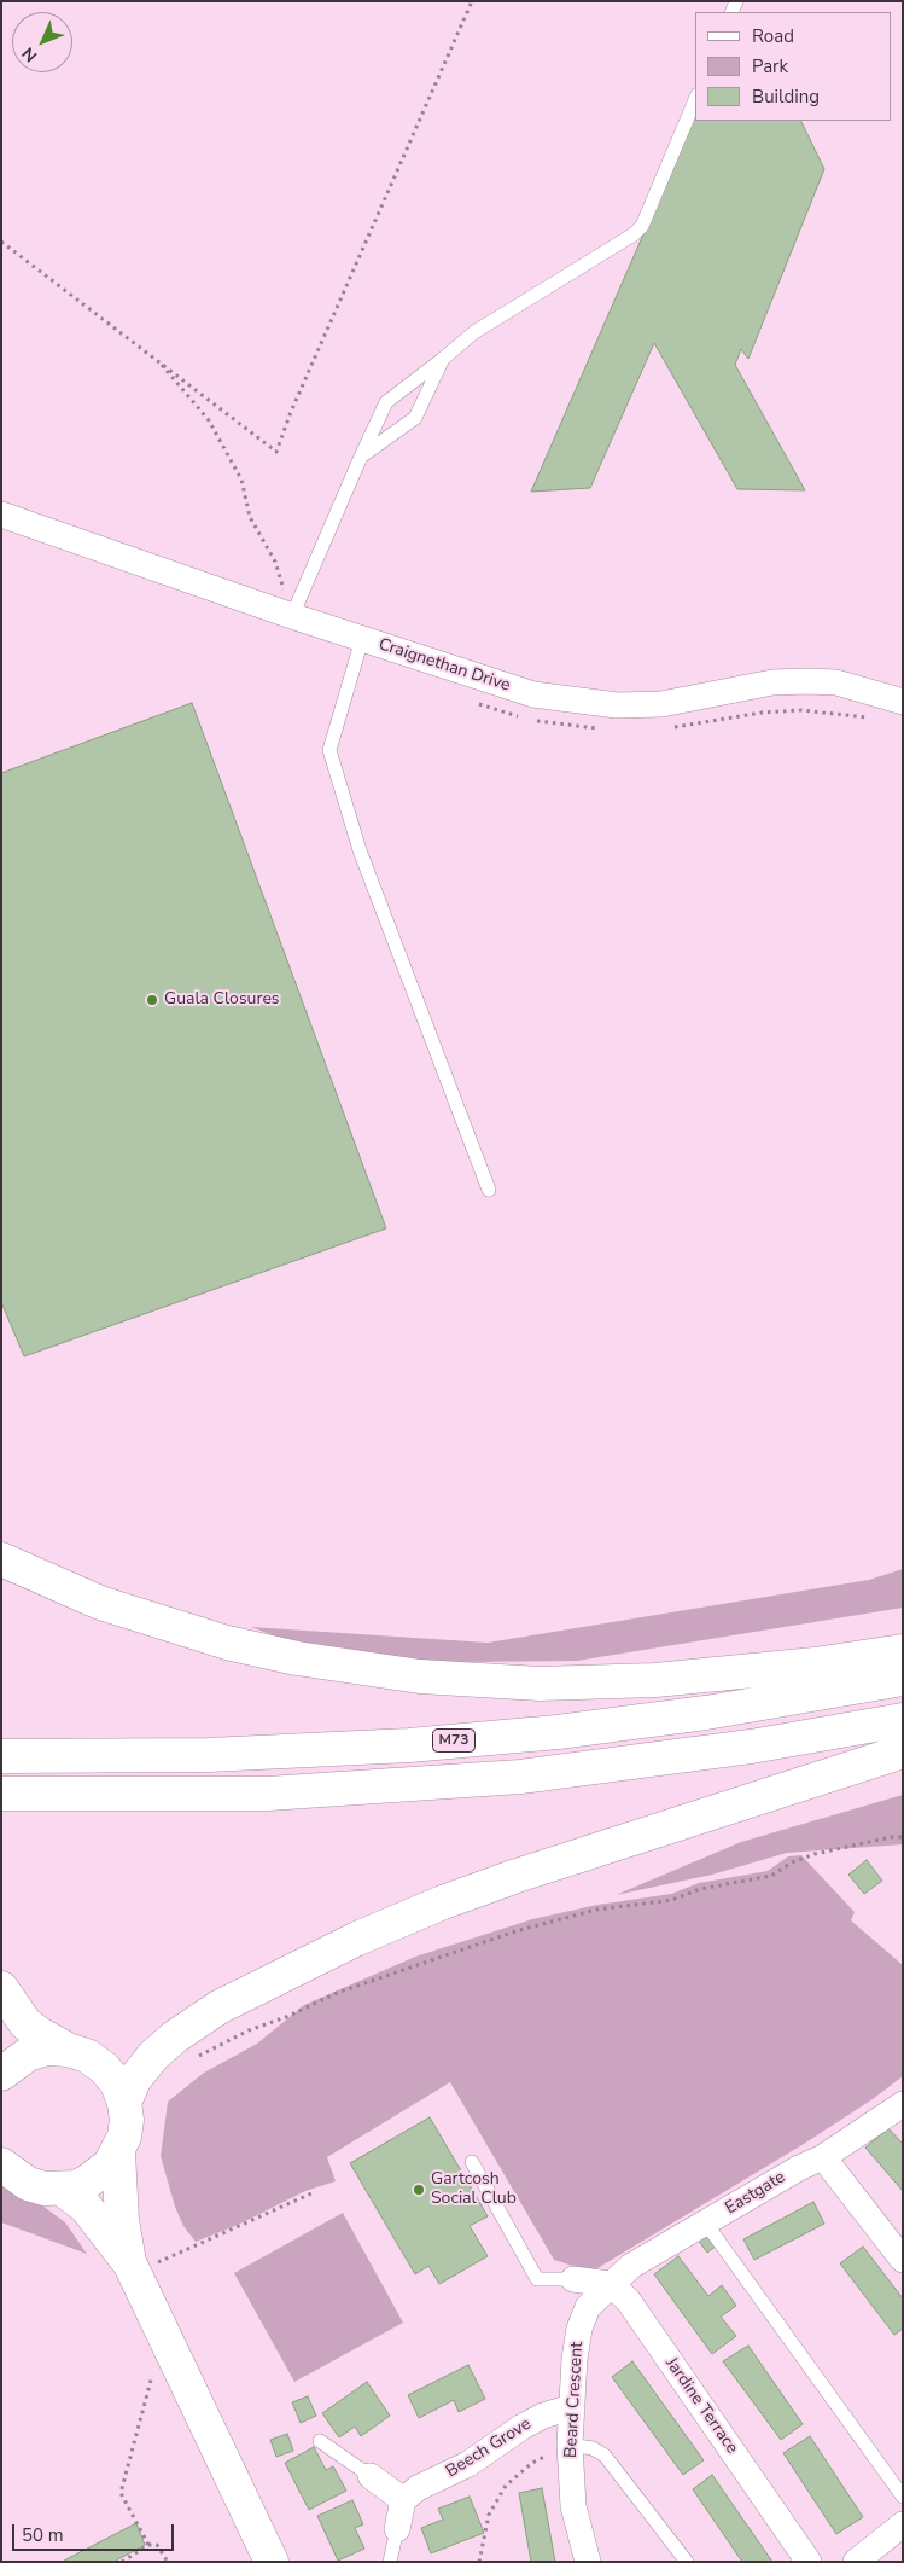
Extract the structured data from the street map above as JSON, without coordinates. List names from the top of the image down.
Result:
{
  "streets": {
    "main road": ["M73"],
    "street": [
      "Craignethan Drive",
      "Eastgate",
      "Beard Crescent",
      "Jardine Terrace",
      "Beech Grove"
    ]
  },
  "crossings": [
    ["Eastgate", "Beard Crescent"],
    ["Eastgate", "Jardine Terrace"],
    ["Beard Crescent", "Jardine Terrace"],
    ["Beard Crescent", "Beech Grove"]
  ],
  "places": ["Guala Closures", "Gartcosh Social Club"],
  "legend": ["Road", "Park", "Building"],
  "scale_bar": "50 m",
  "north": "bottom left"
}
